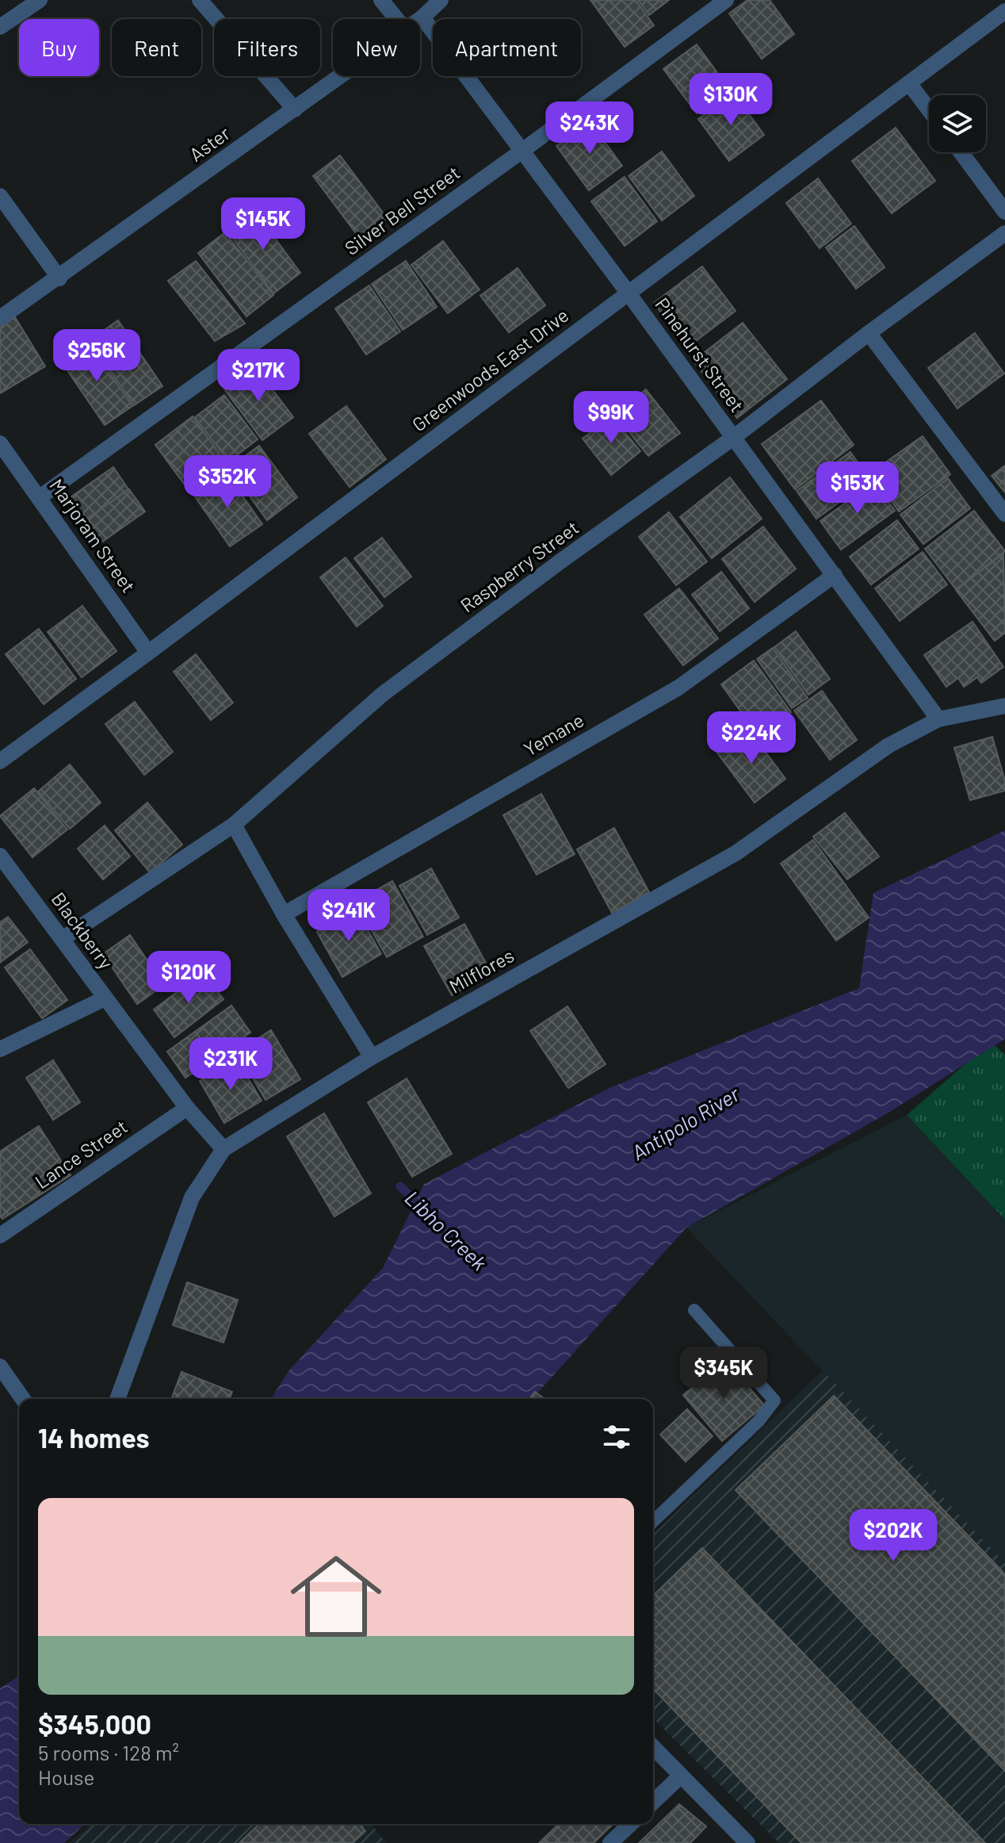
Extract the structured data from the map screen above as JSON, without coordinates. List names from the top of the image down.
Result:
{
  "streets": {
    "street": [
      "Aster",
      "Silver Bell Street",
      "Pinehurst Street",
      "Greenwoods East Drive",
      "Marjoram Street",
      "Raspberry Street",
      "Yemane",
      "Blackberry",
      "Milflores",
      "Lance Street"
    ]
  },
  "crossings": [
    ["Aster", "Pinehurst Street"],
    ["Silver Bell Street", "Pinehurst Street"],
    ["Silver Bell Street", "Marjoram Street"],
    ["Pinehurst Street", "Greenwoods East Drive"],
    ["Pinehurst Street", "Raspberry Street"],
    ["Pinehurst Street", "Yemane"],
    ["Pinehurst Street", "Milflores"],
    ["Greenwoods East Drive", "Marjoram Street"],
    ["Raspberry Street", "Blackberry"],
    ["Blackberry", "Milflores"],
    ["Blackberry", "Lance Street"]
  ],
  "water": ["Antipolo River", "Libho Creek"],
  "page": {
    "chip": [
      "Buy",
      "Rent",
      "Filters",
      "New",
      "Apartment"
    ],
    "price": [
      "$130K",
      "$243K",
      "$145K",
      "$256K",
      "$217K",
      "$99K",
      "$352K",
      "$153K",
      "$224K",
      "$241K",
      "$120K",
      "$231K",
      "$345K",
      "$202K"
    ],
    "heading": "14 homes",
    "list": [
      {
        "name": "$345,000",
        "note": "5 rooms · 128 m² · House"
      }
    ]
  }
}
